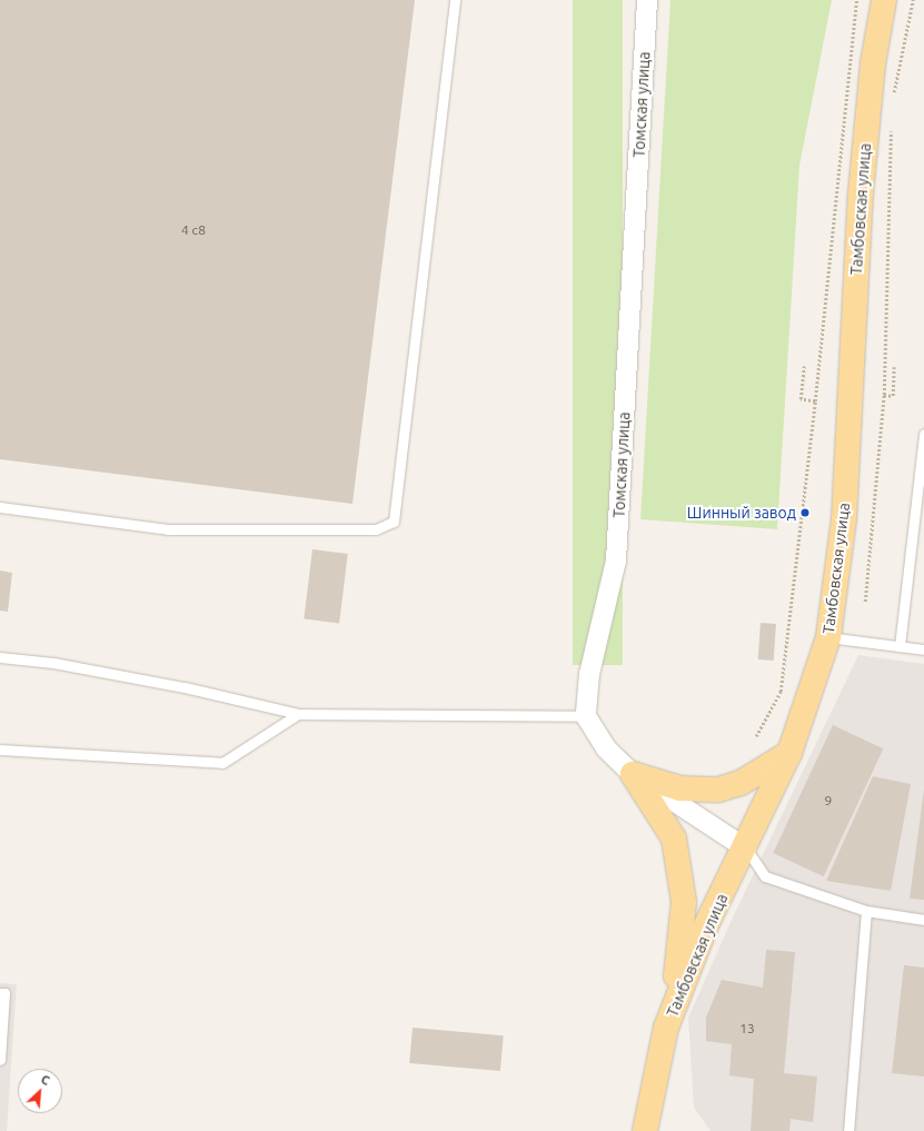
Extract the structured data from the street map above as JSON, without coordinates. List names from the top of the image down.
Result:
{
  "streets": {
    "main road": ["Тамбовская улица"],
    "street": ["Томская улица"]
  },
  "places": ["Шинный завод"],
  "house_numbers": ["4 с8", "9", "13"],
  "north": "top right"
}
